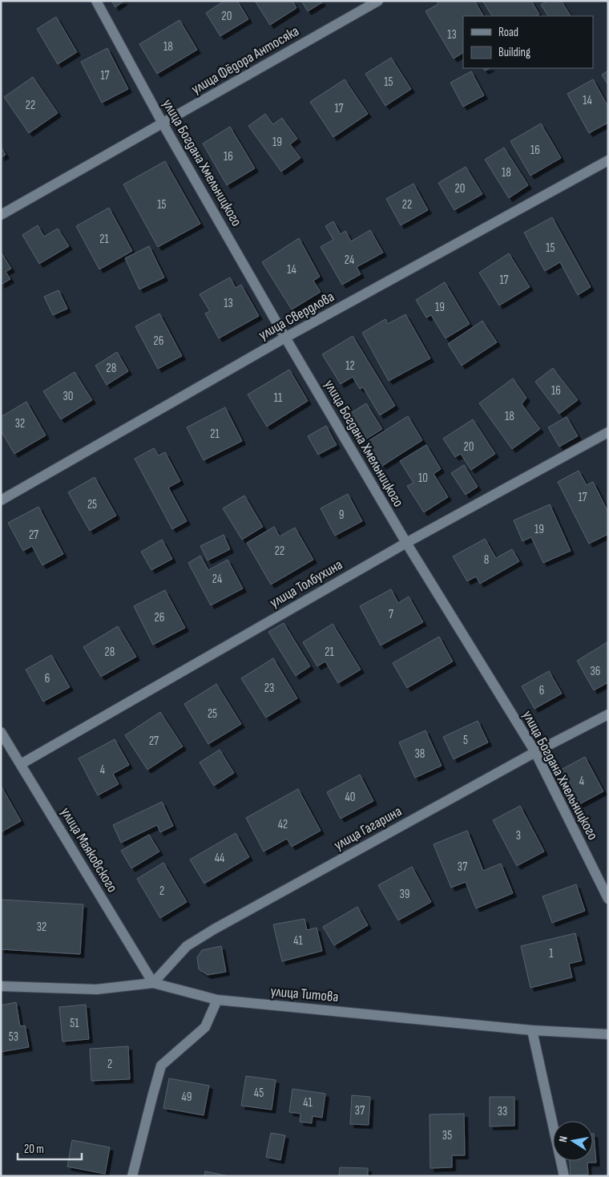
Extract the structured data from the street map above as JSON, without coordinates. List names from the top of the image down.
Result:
{
  "streets": {
    "street": [
      "улица Фёдора Антосяка",
      "улица Богдана Хмельницкого",
      "улица Свердлова",
      "улица Толбухина",
      "улица Гагарина",
      "улица Маяковского",
      "улица Титова"
    ]
  },
  "crossings": [
    ["улица Фёдора Антосяка", "улица Богдана Хмельницкого"],
    ["улица Богдана Хмельницкого", "улица Свердлова"],
    ["улица Богдана Хмельницкого", "улица Толбухина"],
    ["улица Богдана Хмельницкого", "улица Гагарина"],
    ["улица Толбухина", "улица Маяковского"],
    ["улица Гагарина", "улица Маяковского"],
    ["улица Гагарина", "улица Титова"],
    ["улица Маяковского", "улица Титова"]
  ],
  "house_numbers": [
    "20",
    "13",
    "18",
    "17",
    "15",
    "14",
    "22",
    "17",
    "19",
    "16",
    "16",
    "18",
    "20",
    "15",
    "22",
    "21",
    "15",
    "24",
    "14",
    "17",
    "13",
    "19",
    "26",
    "12",
    "28",
    "16",
    "30",
    "11",
    "18",
    "32",
    "21",
    "20",
    "10",
    "17",
    "25",
    "9",
    "19",
    "27",
    "22",
    "8",
    "24",
    "7",
    "26",
    "28",
    "21",
    "36",
    "6",
    "23",
    "6",
    "25",
    "5",
    "27",
    "38",
    "4",
    "4",
    "40",
    "42",
    "3",
    "44",
    "37",
    "2",
    "39",
    "32",
    "41",
    "1",
    "51",
    "53",
    "2",
    "45",
    "49",
    "41",
    "37",
    "33",
    "35"
  ],
  "legend": ["Road", "Building"],
  "scale_bar": "20 m",
  "north": "left"
}
